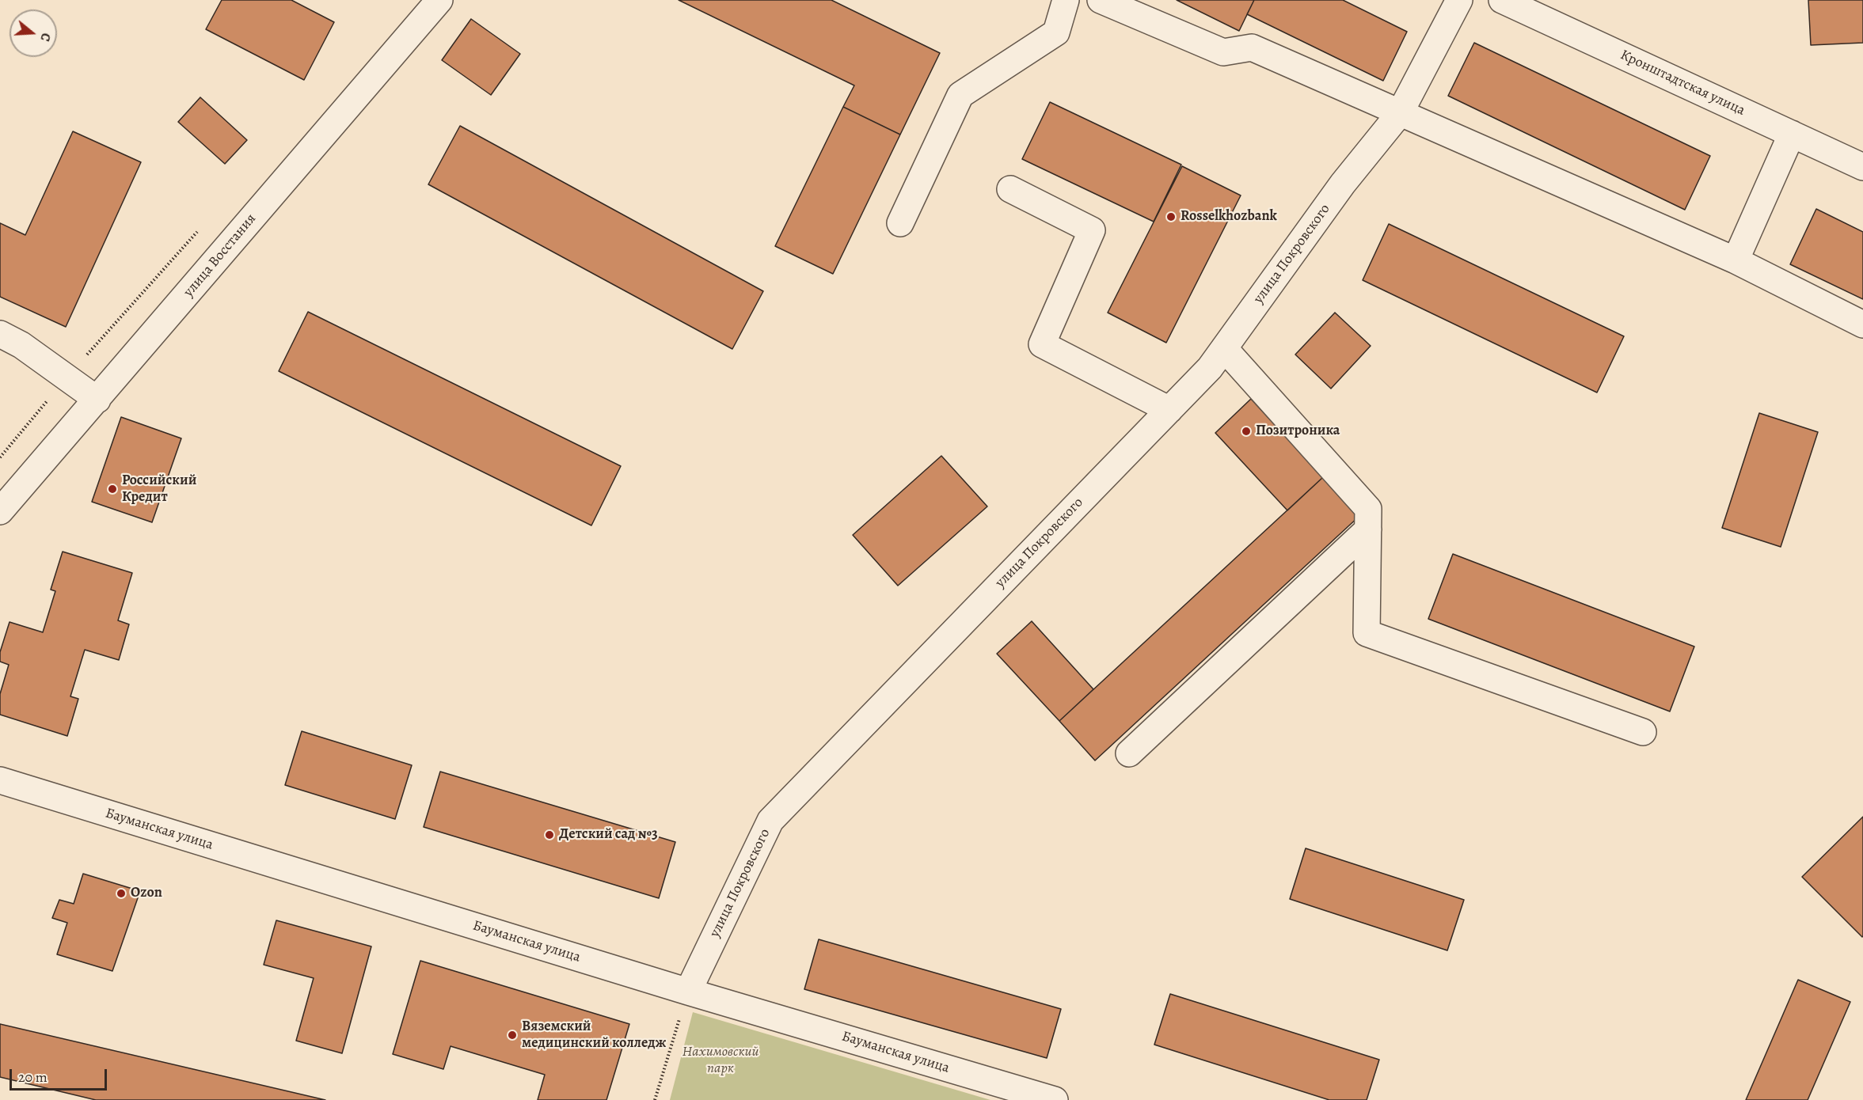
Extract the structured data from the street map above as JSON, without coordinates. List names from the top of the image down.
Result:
{
  "streets": {
    "street": [
      "Кронштадтская улица",
      "улица Покровского",
      "улица Восстания",
      "Бауманская улица"
    ]
  },
  "crossings": [
    ["улица Покровского", "Бауманская улица"]
  ],
  "parks": ["Нахимовский парк"],
  "places": [
    "Rosselkhozbank",
    "Позитроника",
    "Российский Кредит",
    "Детский сад №3",
    "Ozon",
    "Вяземский медицинский колледж"
  ],
  "scale_bar": "20 m",
  "north": "right"
}
